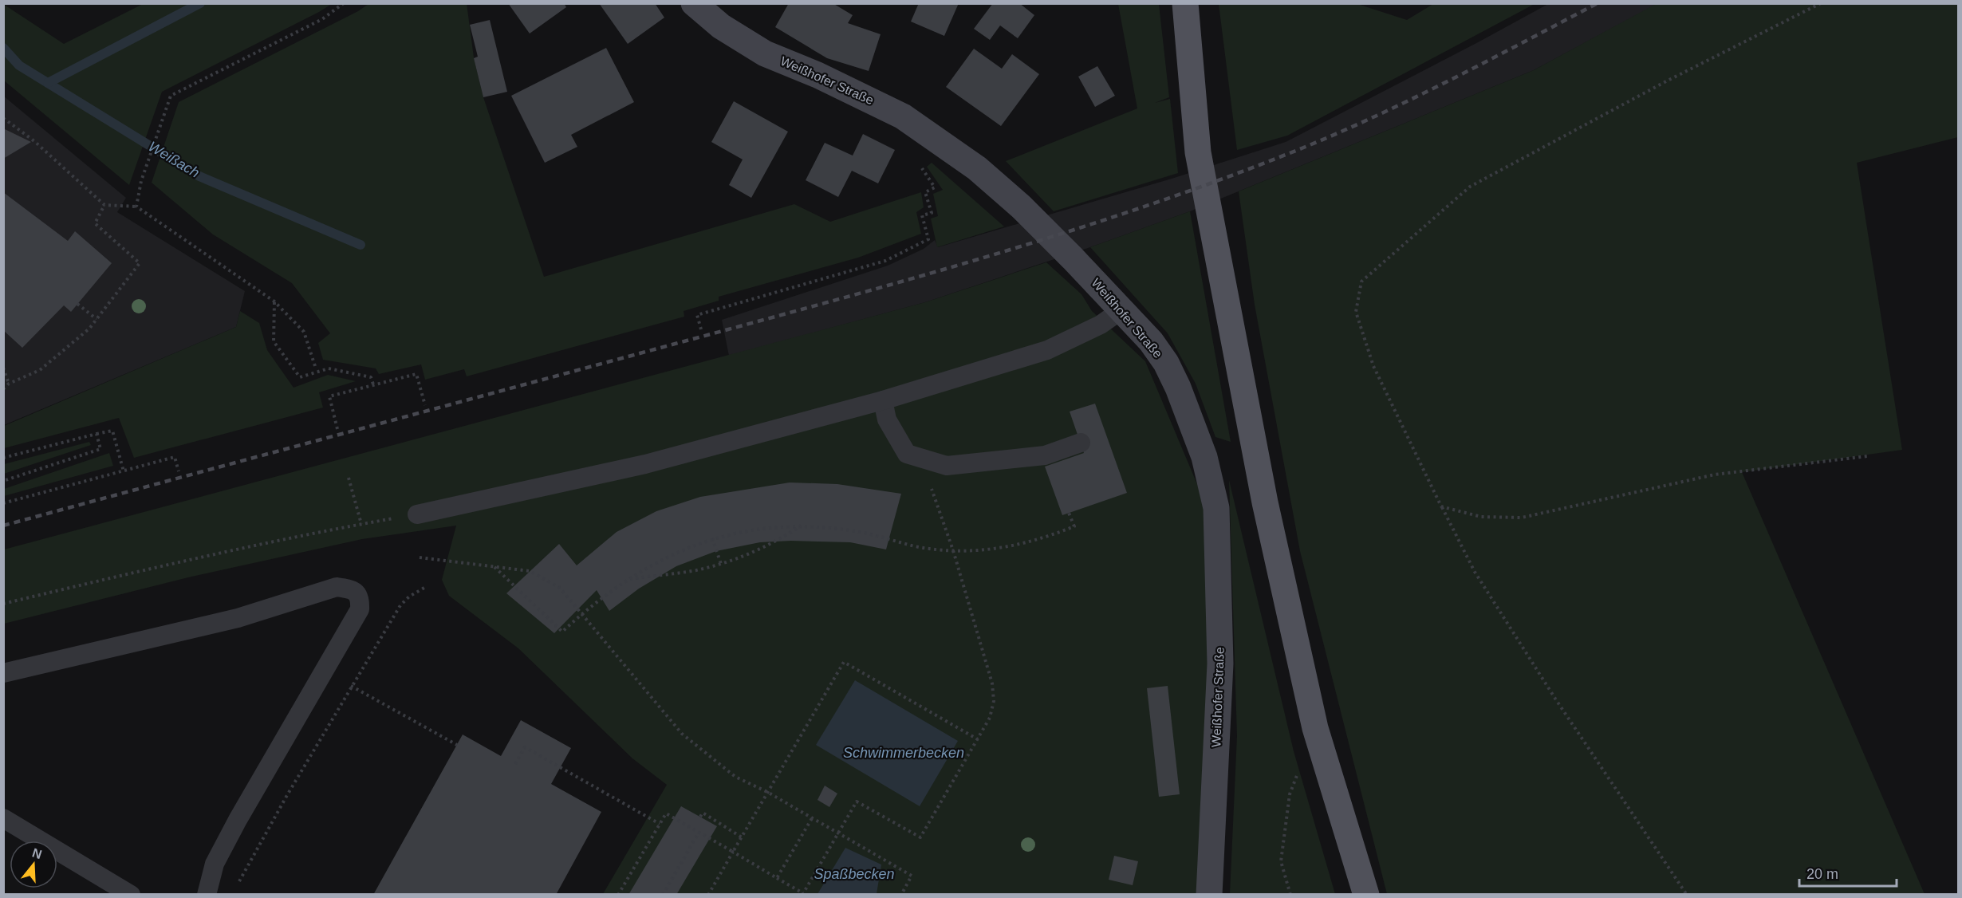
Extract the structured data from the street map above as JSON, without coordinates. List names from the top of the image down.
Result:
{
  "streets": {
    "main road": ["Weißhofer Straße"]
  },
  "water": ["Weißach", "Schwimmerbecken", "Spaßbecken"],
  "scale_bar": "20 m",
  "north": "top"
}
